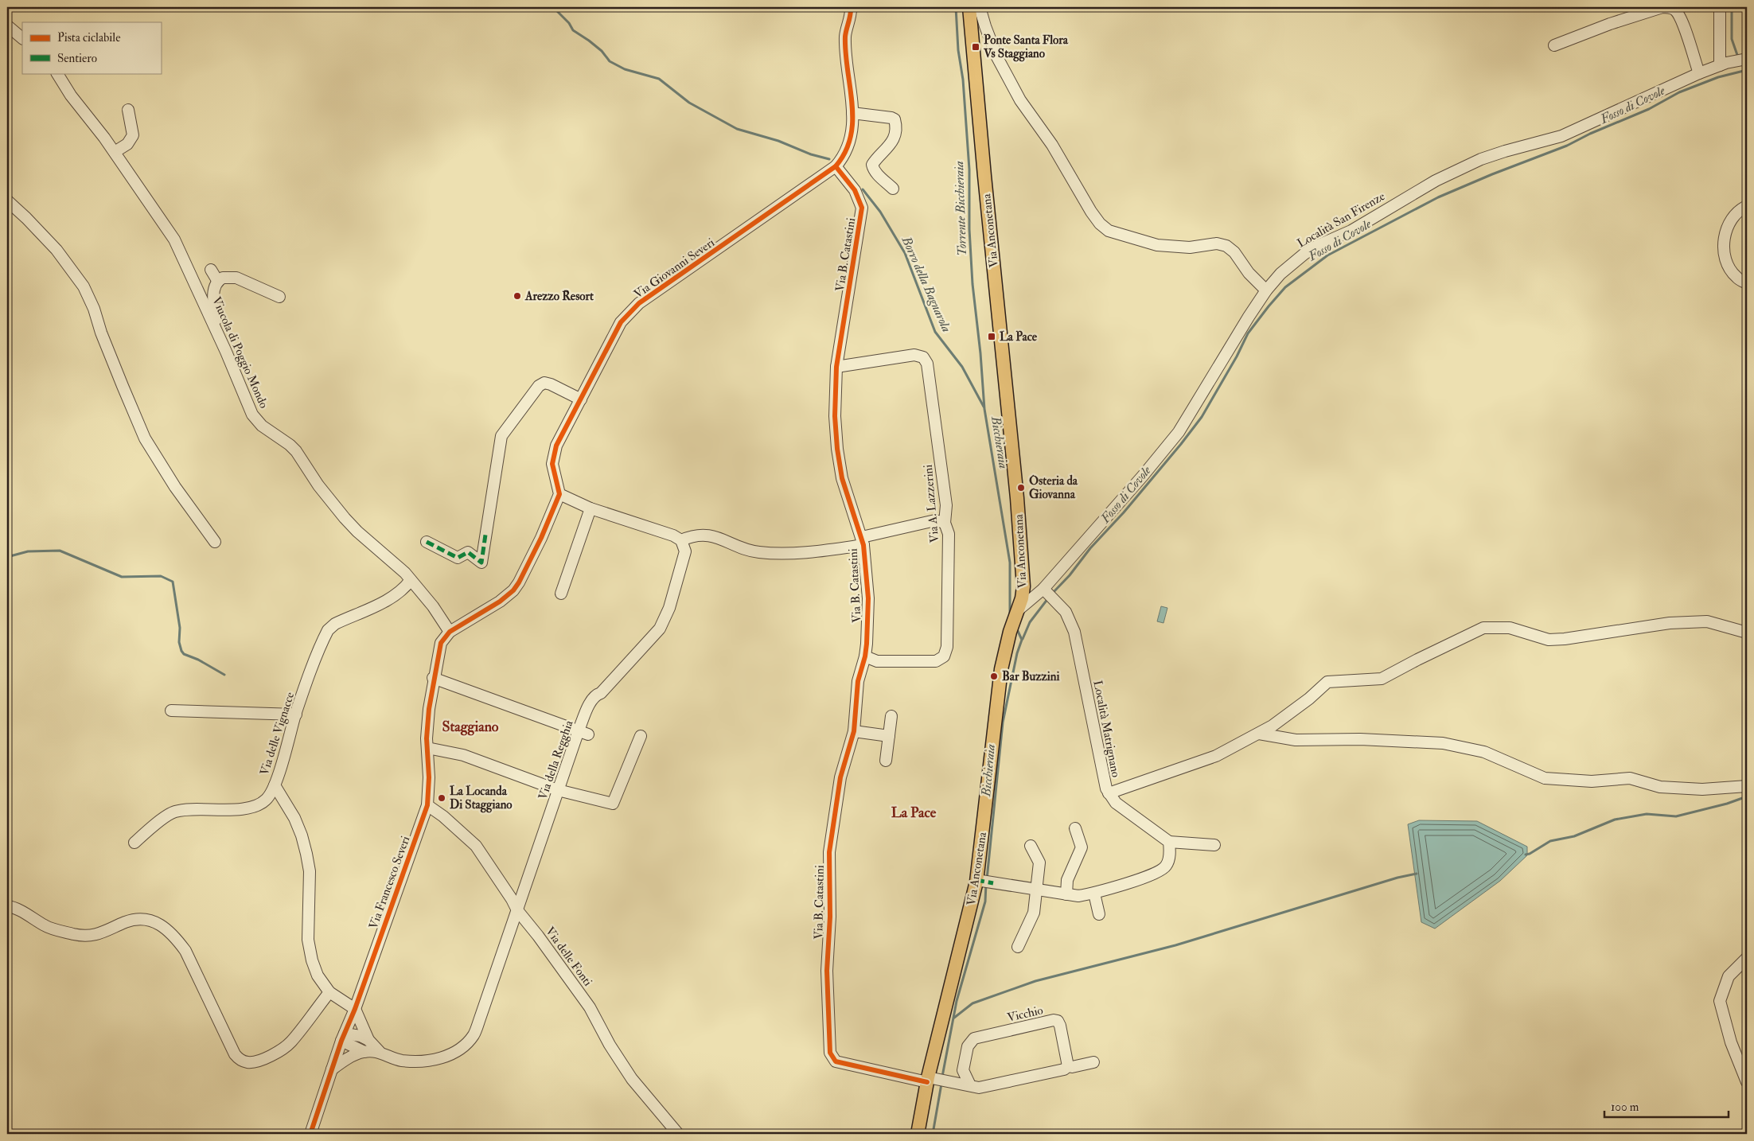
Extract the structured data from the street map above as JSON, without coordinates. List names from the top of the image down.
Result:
{
  "streets": {
    "main road": ["Via Anconetana"],
    "street": [
      "Località San Firenze",
      "Via B. Catastini",
      "Via Giovanni Severi",
      "Viucola di Poggio Mondo",
      "Via A. Lazzerini",
      "Località Matrignano",
      "Via delle Vignacce",
      "Via della Regghia",
      "Via Francesco Severi",
      "Via delle Fonti",
      "Vicchio"
    ]
  },
  "crossings": [
    ["Località San Firenze", "Via Anconetana"],
    ["Località San Firenze", "Località Matrignano"],
    ["Via Anconetana", "Via B. Catastini"],
    ["Via B. Catastini", "Via Giovanni Severi"],
    ["Via B. Catastini", "Via A. Lazzerini"],
    ["Viucola di Poggio Mondo", "Via delle Vignacce"],
    ["Viucola di Poggio Mondo", "Via Francesco Severi"],
    ["Via della Regghia", "Via Francesco Severi"],
    ["Via della Regghia", "Via delle Fonti"],
    ["Via Francesco Severi", "Via delle Fonti"]
  ],
  "districts": ["Staggiano", "La Pace"],
  "water": [
    "Fosso di Covole",
    "Torrente Bicchieraia",
    "Borro della Bagnarola",
    "Bicchieraia"
  ],
  "places": {
    "transit": ["Ponte Santa Flora Vs Staggiano", "La Pace"],
    "other": [
      "Arezzo Resort",
      "Osteria da Giovanna",
      "Bar Buzzini",
      "La Locanda Di Staggiano"
    ]
  },
  "legend": ["Pista ciclabile", "Sentiero"],
  "scale_bar": "100 m"
}
